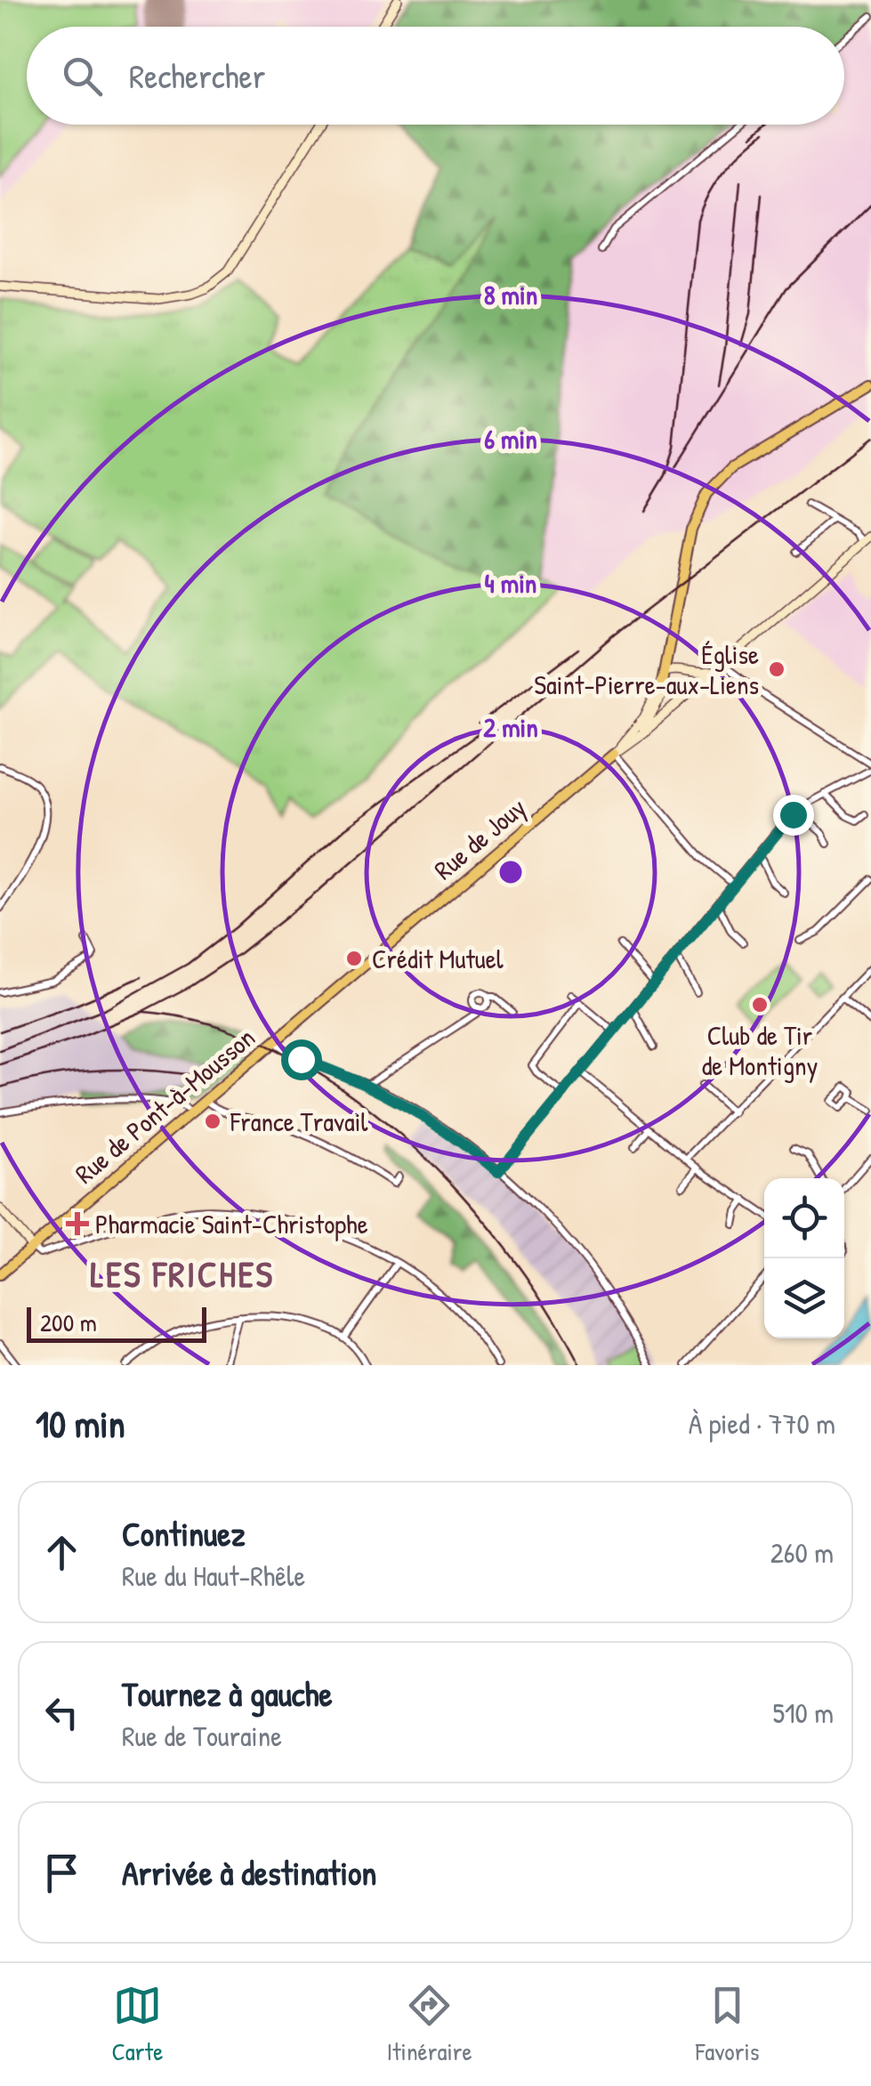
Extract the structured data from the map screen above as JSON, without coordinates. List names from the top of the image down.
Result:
{
  "streets": {
    "main road": ["Rue de Jouy", "Rue de Pont-à-Mousson"]
  },
  "crossings": [
    ["Rue de Jouy", "Rue de Pont-à-Mousson"]
  ],
  "districts": ["LES FRICHES"],
  "places": {
    "other": [
      "Église Saint-Pierre-aux-Liens",
      "Crédit Mutuel",
      "Club de Tir de Montigny",
      "France Travail"
    ],
    "health": ["Pharmacie Saint-Christophe"]
  },
  "scale_bar": "200 m",
  "page": {
    "search": "Rechercher",
    "scale": "200 m",
    "heading": ["10 min", "À pied · 770 m"],
    "list": [
      ["Continuez", "Rue du Haut-Rhêle", "260 m"],
      ["Tournez à gauche", "Rue de Touraine", "510 m"],
      "Arrivée à destination"
    ],
    "nav": ["Carte", "Itinéraire", "Favoris"]
  },
  "rings": [
    "8 min",
    "6 min",
    "4 min",
    "2 min"
  ]
}
